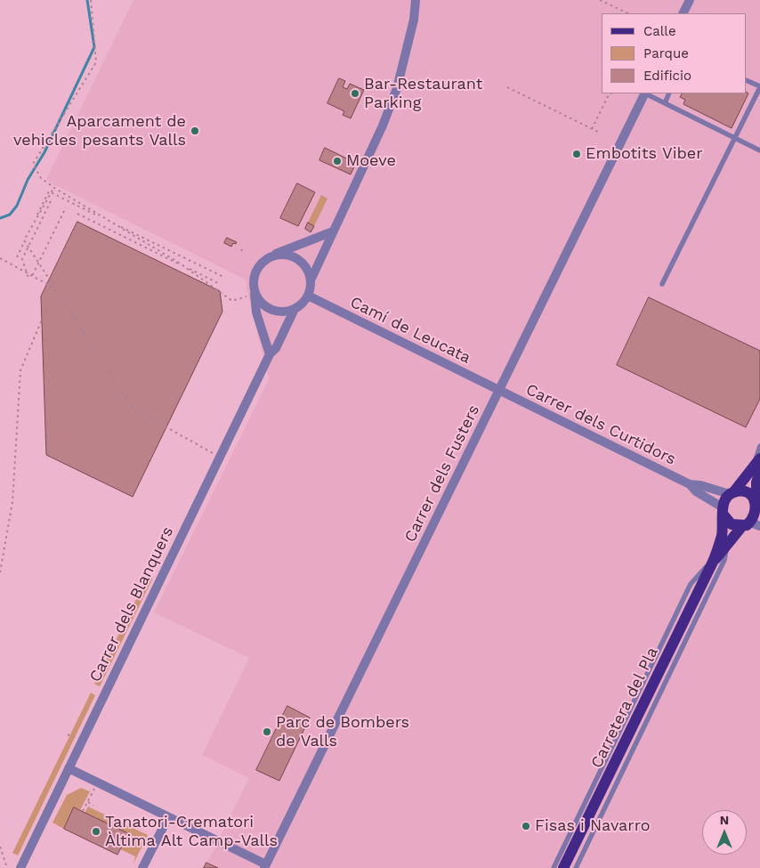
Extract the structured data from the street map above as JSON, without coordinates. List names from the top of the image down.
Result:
{
  "streets": {
    "main road": ["Carretera del Pla"],
    "street": [
      "Camí de Leucata",
      "Carrer dels Curtidors",
      "Carrer dels Fusters",
      "Carrer dels Blanquers"
    ]
  },
  "crossings": [
    ["Camí de Leucata", "Carrer dels Curtidors"],
    ["Camí de Leucata", "Carrer dels Fusters"],
    ["Camí de Leucata", "Carrer dels Blanquers"],
    ["Carrer dels Curtidors", "Carrer dels Fusters"]
  ],
  "places": [
    "Bar-Restaurant Parking",
    "Aparcament de vehicles pesants Valls",
    "Embotits Viber",
    "Moeve",
    "Parc de Bombers de Valls",
    "Fisas i Navarro",
    "Tanatori-Crematori Àltima Alt Camp-Valls"
  ],
  "legend": ["Calle", "Parque", "Edificio"],
  "north": "top"
}
